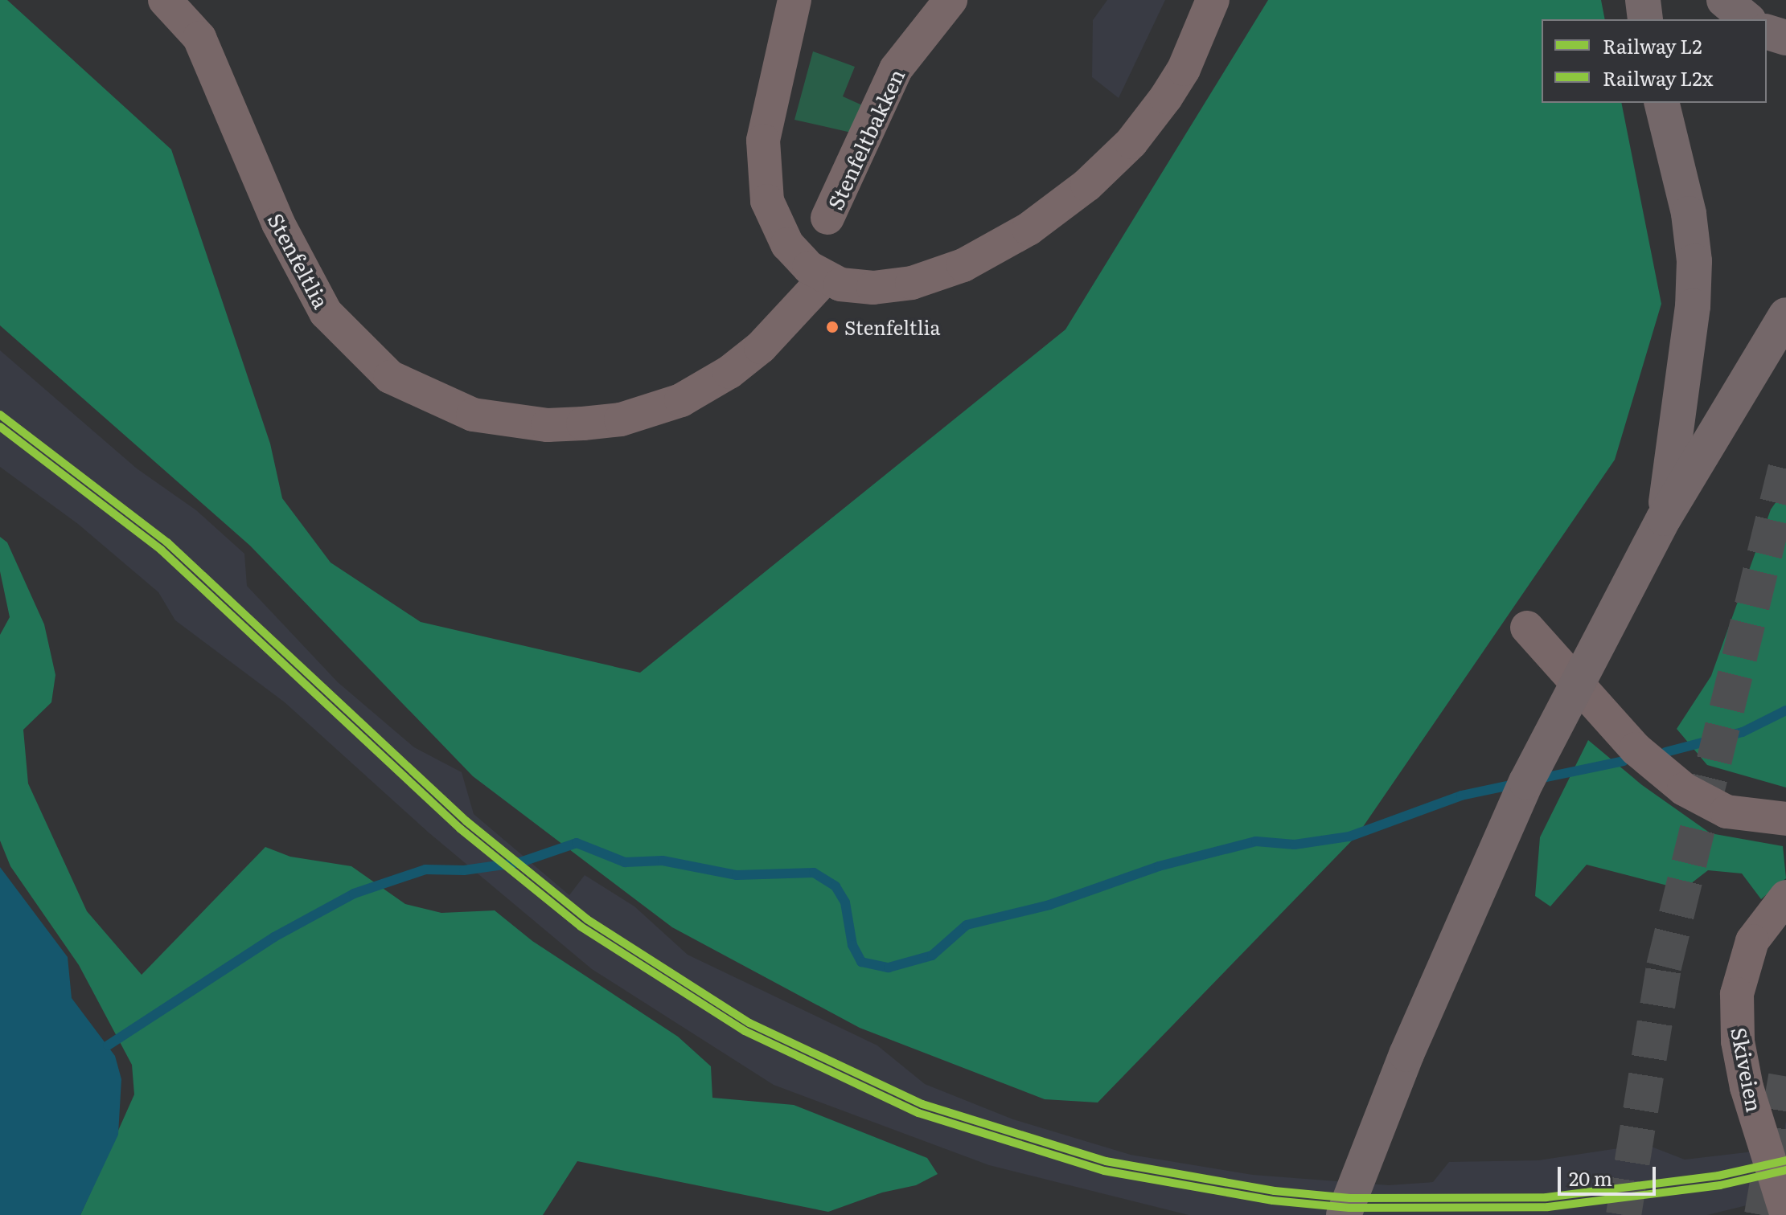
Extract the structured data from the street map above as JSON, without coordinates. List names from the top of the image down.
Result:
{
  "streets": {
    "street": ["Stenfeltbakken", "Stenfeltlia", "Skiveien"]
  },
  "places": ["Stenfeltlia"],
  "lines": ["rail line L2", "rail line L2x"],
  "legend": ["Railway L2", "Railway L2x"],
  "scale_bar": "20 m"
}
